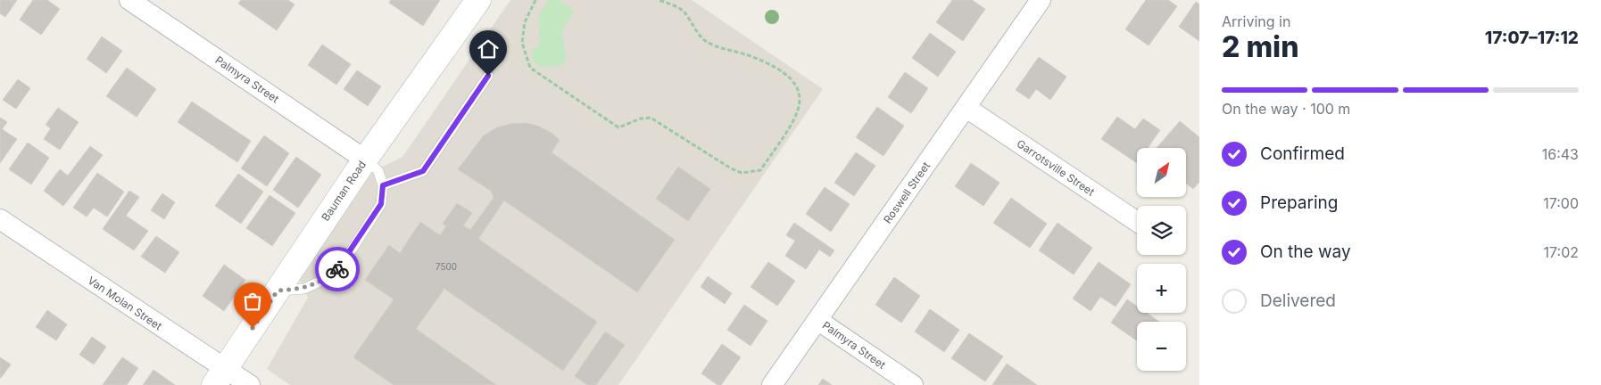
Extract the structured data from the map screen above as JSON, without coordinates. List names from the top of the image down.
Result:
{
  "streets": {
    "street": [
      "Palmyra Street",
      "Garrotsville Street",
      "Bauman Road",
      "Roswell Street",
      "Van Molan Street"
    ]
  },
  "crossings": [
    ["Palmyra Street", "Bauman Road"],
    ["Palmyra Street", "Roswell Street"],
    ["Garrotsville Street", "Roswell Street"],
    ["Bauman Road", "Van Molan Street"]
  ],
  "house_numbers": ["7500"],
  "north": "top right",
  "page": {
    "heading": ["2 min", "Arriving in", "17:07–17:12"],
    "bar": "On the way · 100 m",
    "list": [
      ["Confirmed", "16:43"],
      ["Preparing", "17:00"],
      ["On the way", "17:02"],
      "Delivered"
    ],
    "map_buttons": ["+", "−"]
  }
}
